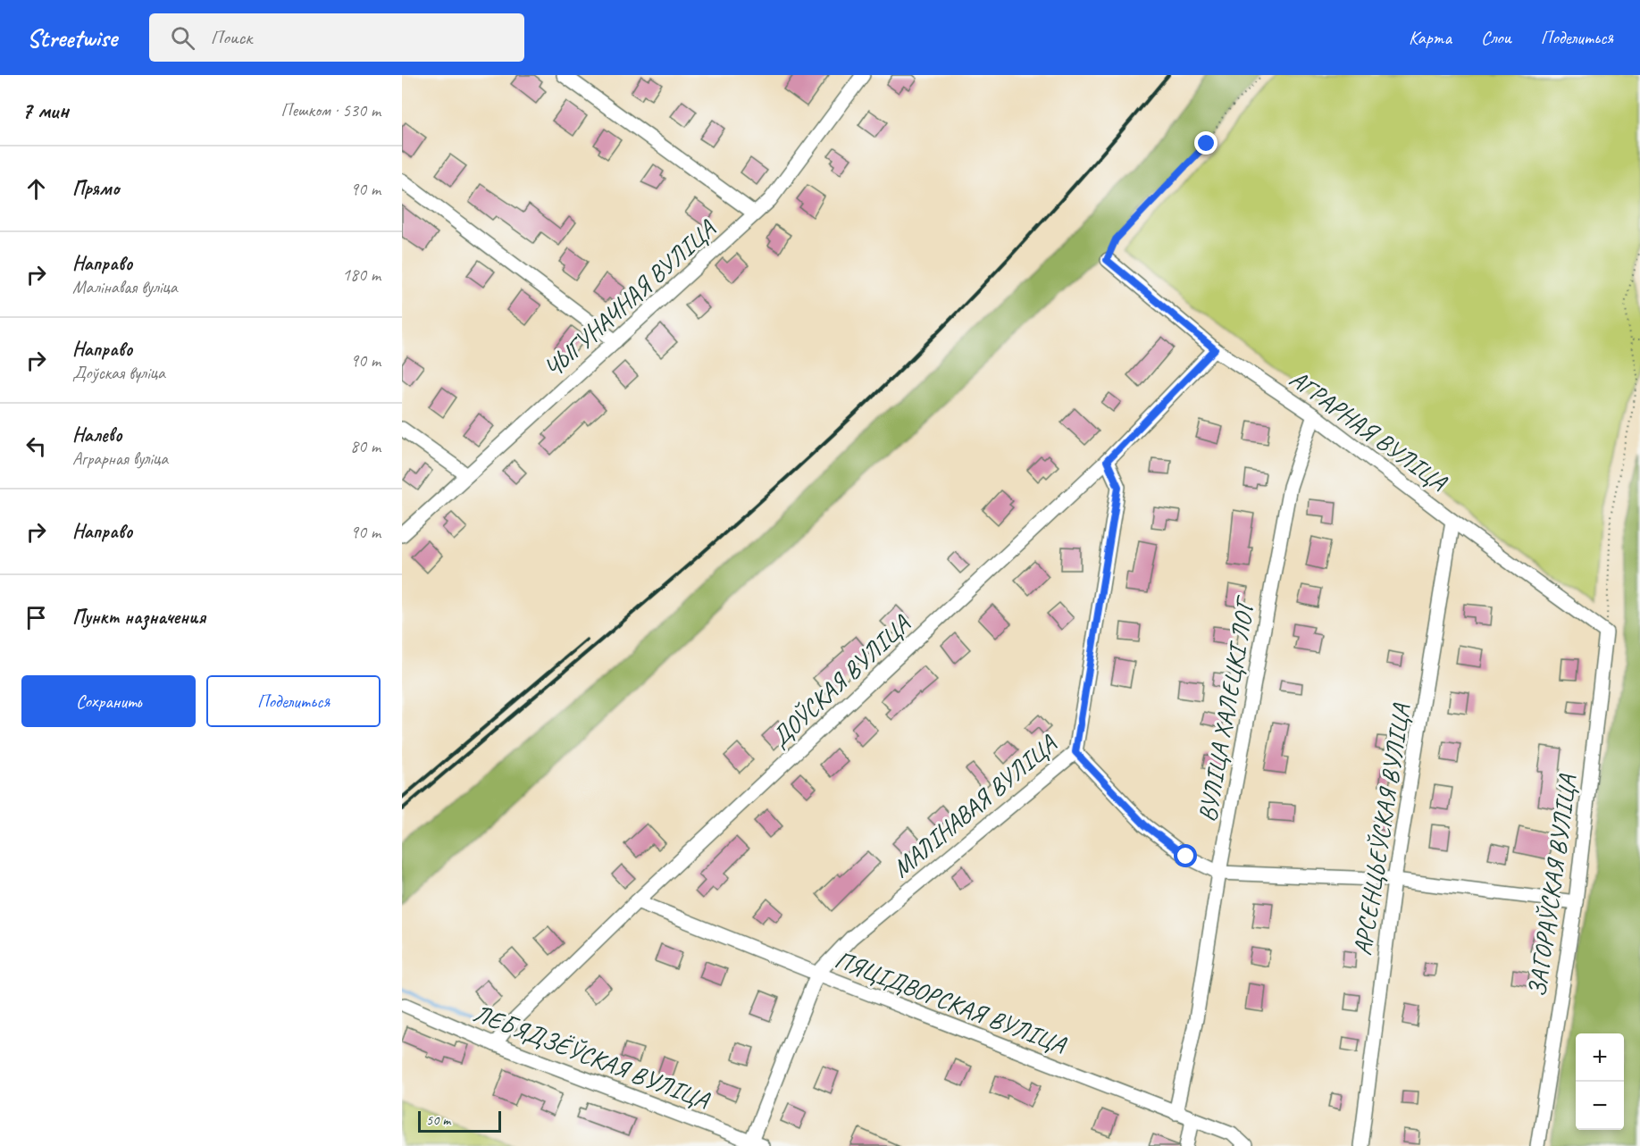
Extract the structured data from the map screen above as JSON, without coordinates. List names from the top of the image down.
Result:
{
  "streets": {
    "street": [
      "ЧЫГУНАЧНАЯ ВУЛІЦА",
      "АГРАРНАЯ ВУЛІЦА",
      "ДОЎСКАЯ ВУЛІЦА",
      "ВУЛІЦА ХАЛЕЦКІ ЛОГ",
      "МАЛІНАВАЯ ВУЛІЦА",
      "АРСЕНЦЬЕЎСКАЯ ВУЛІЦА",
      "ЗАГОРАЎСКАЯ ВУЛІЦА",
      "ПЯЦІДВОРСКАЯ ВУЛІЦА",
      "ЛЕБЯДЗЁЎСКАЯ ВУЛІЦА"
    ]
  },
  "crossings": [
    ["АГРАРНАЯ ВУЛІЦА", "ДОЎСКАЯ ВУЛІЦА"],
    ["АГРАРНАЯ ВУЛІЦА", "ВУЛІЦА ХАЛЕЦКІ ЛОГ"],
    ["АГРАРНАЯ ВУЛІЦА", "АРСЕНЦЬЕЎСКАЯ ВУЛІЦА"],
    ["АГРАРНАЯ ВУЛІЦА", "ЗАГОРАЎСКАЯ ВУЛІЦА"],
    ["ДОЎСКАЯ ВУЛІЦА", "МАЛІНАВАЯ ВУЛІЦА"],
    ["ДОЎСКАЯ ВУЛІЦА", "ПЯЦІДВОРСКАЯ ВУЛІЦА"],
    ["ДОЎСКАЯ ВУЛІЦА", "ЛЕБЯДЗЁЎСКАЯ ВУЛІЦА"],
    ["ВУЛІЦА ХАЛЕЦКІ ЛОГ", "ПЯЦІДВОРСКАЯ ВУЛІЦА"],
    ["МАЛІНАВАЯ ВУЛІЦА", "ПЯЦІДВОРСКАЯ ВУЛІЦА"],
    ["МАЛІНАВАЯ ВУЛІЦА", "ЛЕБЯДЗЁЎСКАЯ ВУЛІЦА"]
  ],
  "scale_bar": "50 m",
  "page": {
    "header": "Streetwise",
    "search": "Поиск",
    "nav": ["Карта", "Слои", "Поделиться"],
    "heading": ["7 мин", "Пешком · 530 m"],
    "list": [
      ["Прямо", "90 m"],
      ["Направо", "Малінавая вуліца", "180 m"],
      ["Направо", "Доўская вуліца", "90 m"],
      ["Налево", "Аграрная вуліца", "80 m"],
      ["Направо", "90 m"],
      "Пункт назначения"
    ],
    "buttons": ["Сохранить", "Поделиться"],
    "map_buttons": ["+", "−"],
    "scale": "50 m"
  }
}
